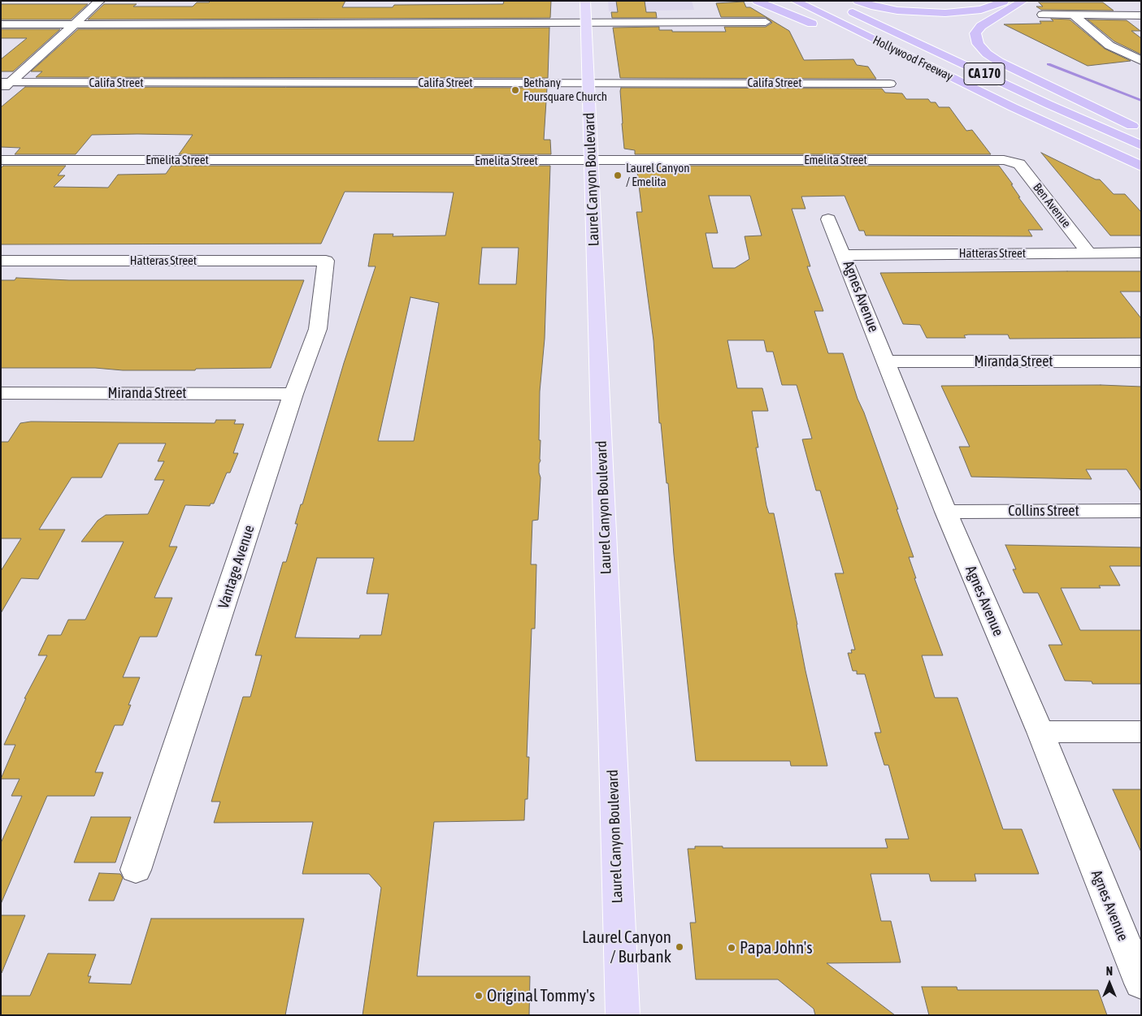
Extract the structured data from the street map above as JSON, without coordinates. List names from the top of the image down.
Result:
{
  "streets": {
    "highway": ["Hollywood Freeway", "CA 170"],
    "main road": ["Laurel Canyon Boulevard"],
    "street": [
      "Califa Street",
      "Emelita Street",
      "Ben Avenue",
      "Hatteras Street",
      "Agnes Avenue",
      "Miranda Street",
      "Collins Street",
      "Vantage Avenue"
    ]
  },
  "crossings": [
    ["Califa Street", "Laurel Canyon Boulevard"],
    ["Emelita Street", "Laurel Canyon Boulevard"],
    ["Emelita Street", "Ben Avenue"],
    ["Ben Avenue", "Hatteras Street"],
    ["Hatteras Street", "Agnes Avenue"],
    ["Hatteras Street", "Vantage Avenue"],
    ["Agnes Avenue", "Miranda Street"],
    ["Agnes Avenue", "Collins Street"],
    ["Miranda Street", "Vantage Avenue"]
  ],
  "places": [
    "Bethany Foursquare Church",
    "Laurel Canyon / Emelita",
    "Laurel Canyon / Burbank",
    "Papa John's",
    "Original Tommy's"
  ],
  "north": "top"
}
